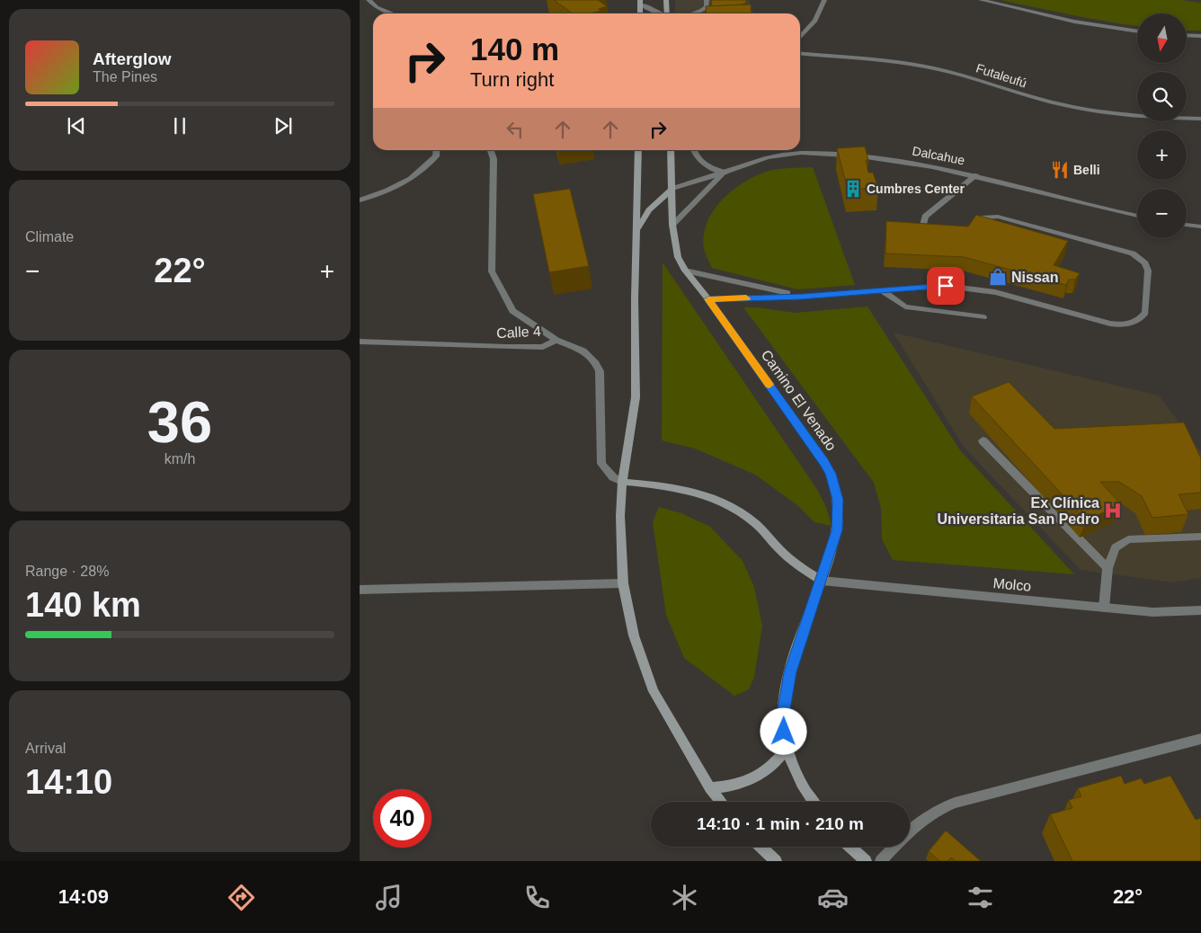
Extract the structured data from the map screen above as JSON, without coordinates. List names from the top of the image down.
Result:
{
  "streets": {
    "street": [
      "Futaleufú",
      "Dalcahue",
      "Calle 4",
      "Camino El Venado",
      "Molco"
    ]
  },
  "crossings": [
    ["Dalcahue", "Camino El Venado"],
    ["Camino El Venado", "Molco"]
  ],
  "places": {
    "restaurant": ["Belli"],
    "building": ["Cumbres Center"],
    "shop": ["Nissan"],
    "hospital": ["Ex Clínica Universitaria San Pedro"]
  },
  "north": "bottom",
  "page": {
    "map_buttons": ["+", "−"],
    "turn": ["140 m", "Turn right"],
    "song": ["Afterglow", "The Pines"],
    "tile": [
      "Climate",
      ["36", "km/h"],
      ["Range · 28%", "140 km"],
      ["Arrival", "14:10"]
    ],
    "heat": ["−", "22°", "+"],
    "limit": "40",
    "trip": "14:10 · 1 min · 210 m",
    "tabs": ["14:09", "22°"]
  }
}
